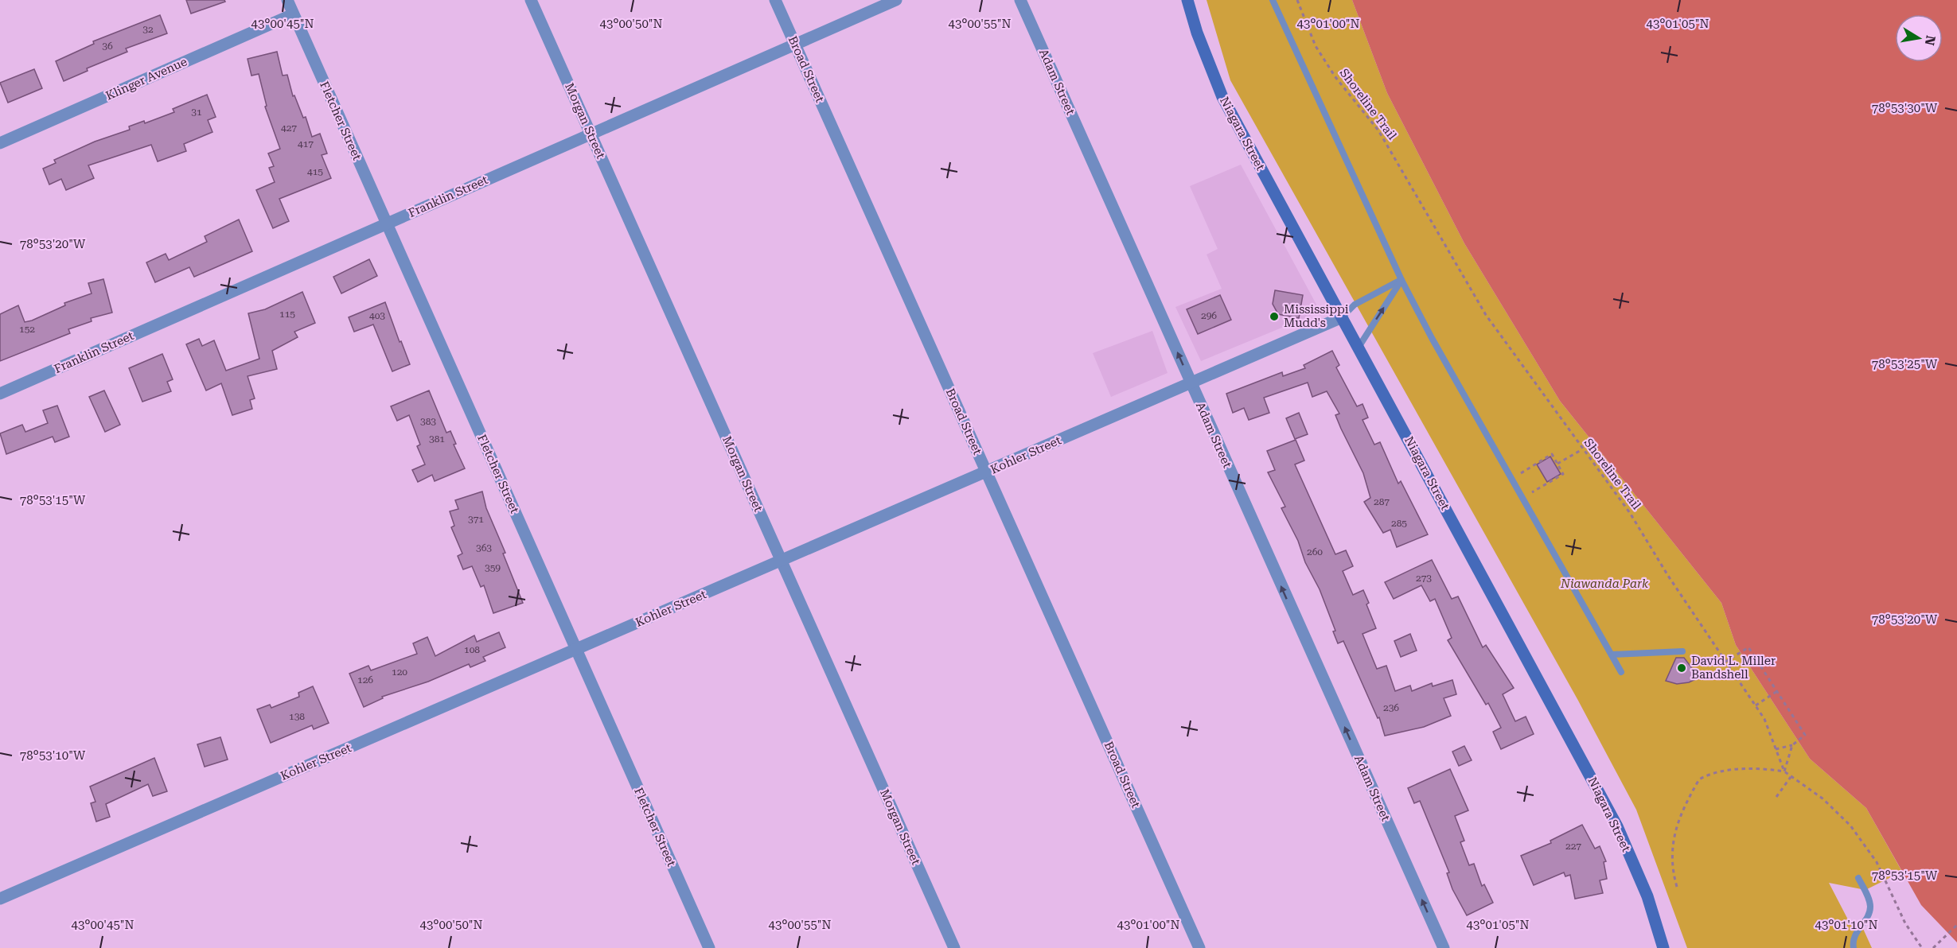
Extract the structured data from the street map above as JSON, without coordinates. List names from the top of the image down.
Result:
{
  "streets": {
    "main road": ["Niagara Street"],
    "street": [
      "Broad Street",
      "Klinger Avenue",
      "Adam Street",
      "Fletcher Street",
      "Morgan Street",
      "Franklin Street",
      "Kohler Street"
    ],
    "path": ["Shoreline Trail"]
  },
  "crossings": [
    ["Broad Street", "Franklin Street"],
    ["Broad Street", "Kohler Street"],
    ["Klinger Avenue", "Fletcher Street"],
    ["Adam Street", "Kohler Street"],
    ["Fletcher Street", "Franklin Street"],
    ["Fletcher Street", "Kohler Street"],
    ["Morgan Street", "Franklin Street"],
    ["Morgan Street", "Kohler Street"],
    ["Niagara Street", "Kohler Street"]
  ],
  "one_way": ["Adam Street"],
  "parks": ["Niawanda Park"],
  "places": ["Mississippi Mudd's", "David L. Miller Bandshell"],
  "house_numbers": [
    "32",
    "36",
    "31",
    "427",
    "417",
    "415",
    "115",
    "403",
    "296",
    "152",
    "383",
    "381",
    "287",
    "371",
    "285",
    "363",
    "260",
    "359",
    "273",
    "108",
    "120",
    "126",
    "236",
    "138",
    "227"
  ],
  "north": "right",
  "coordinates": [
    "43°00'45\"N",
    "43°00'50\"N",
    "43°01'00\"N",
    "43°00'55\"N",
    "43°01'05\"N",
    "78°53'30\"W",
    "78°53'20\"W",
    "78°53'25\"W",
    "78°53'15\"W",
    "78°53'10\"W",
    "43°01'10\"N"
  ]
}
